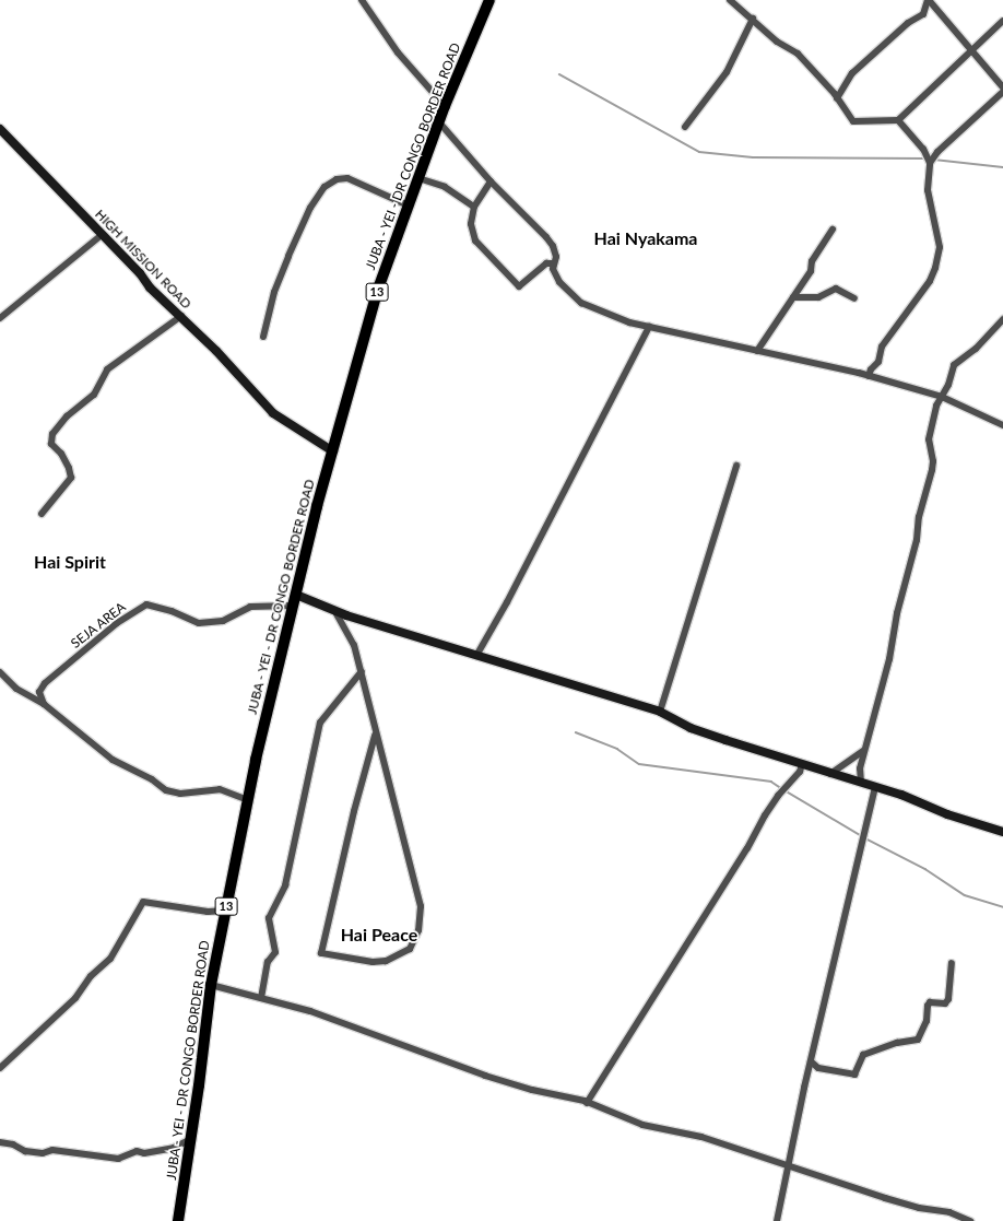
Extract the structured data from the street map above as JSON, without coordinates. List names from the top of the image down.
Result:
{
  "streets": {
    "main road": ["JUBA - YEI - DR CONGO BORDER ROAD", "13"],
    "street": ["HIGH MISSION ROAD", "SEJA AREA"]
  },
  "crossings": [
    ["JUBA - YEI - DR CONGO BORDER ROAD", "HIGH MISSION ROAD"],
    ["JUBA - YEI - DR CONGO BORDER ROAD", "SEJA AREA"]
  ],
  "districts": ["Hai Nyakama", "Hai Spirit", "Hai Peace"]
}
